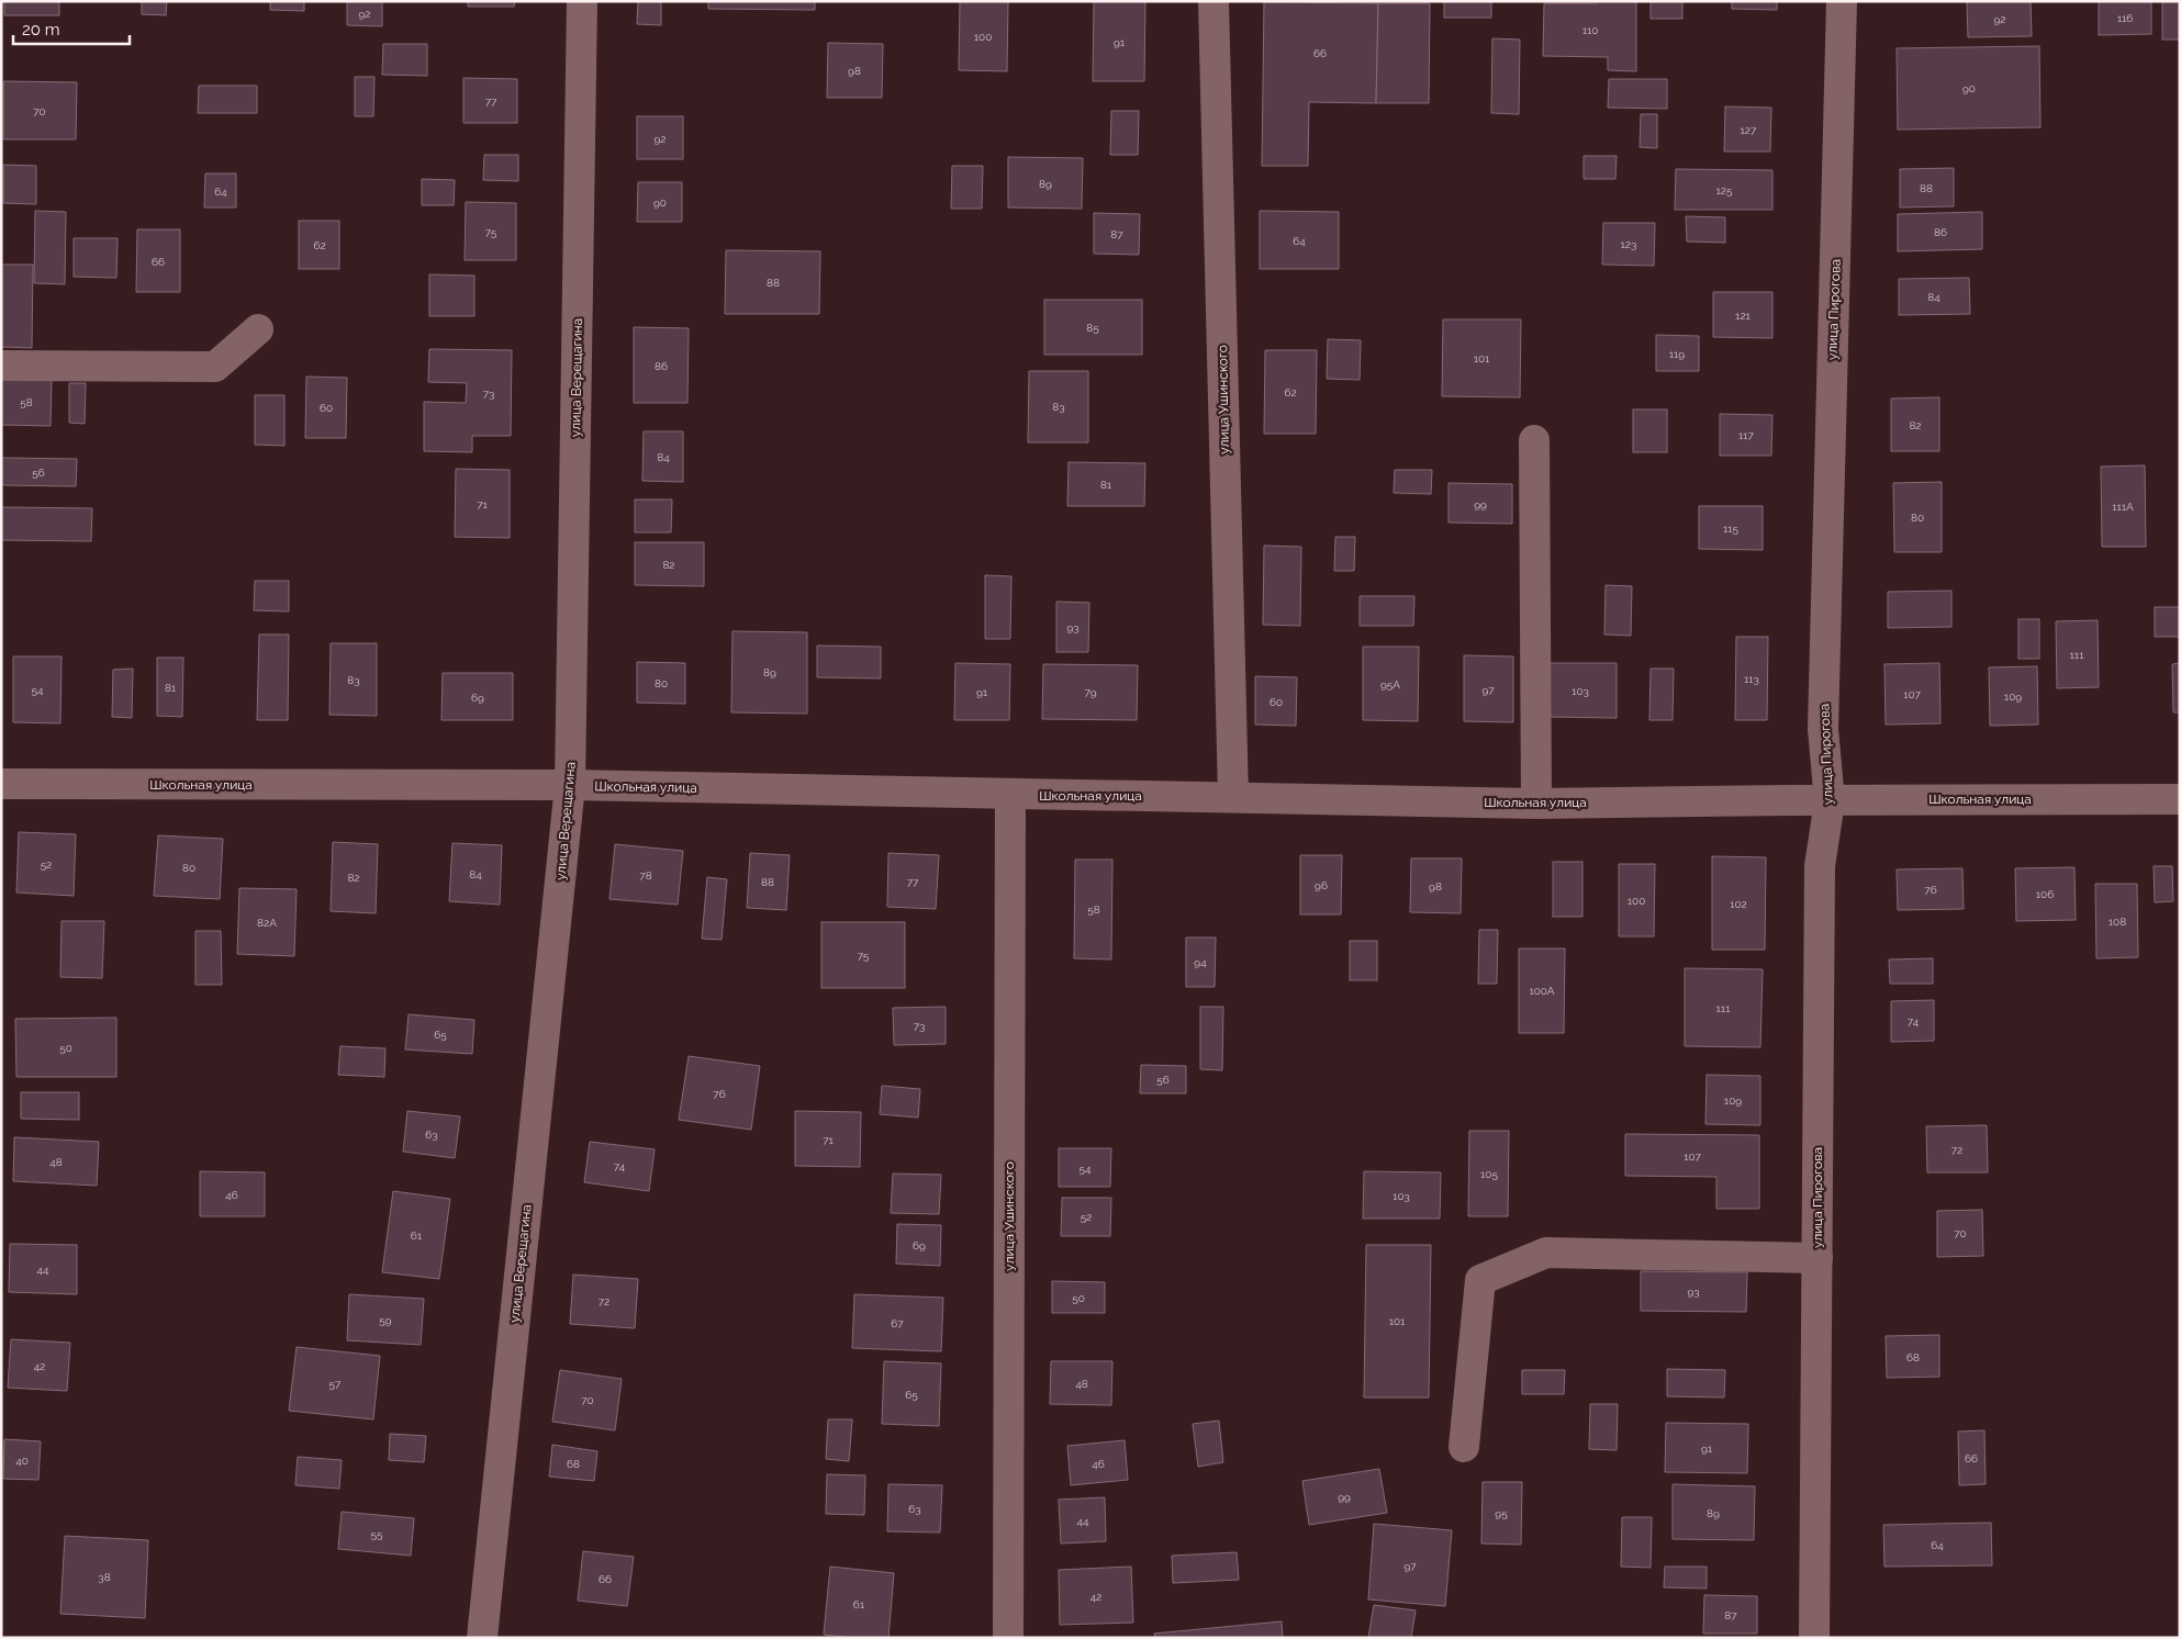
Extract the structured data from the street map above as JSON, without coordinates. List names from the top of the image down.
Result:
{
  "streets": {
    "street": [
      "улица Пирогова",
      "улица Верещагина",
      "улица Ушинского",
      "Школьная улица"
    ]
  },
  "crossings": [
    ["улица Пирогова", "Школьная улица"],
    ["улица Верещагина", "Школьная улица"],
    ["улица Ушинского", "Школьная улица"]
  ],
  "house_numbers": [
    "92",
    "116",
    "92",
    "110",
    "100",
    "91",
    "66",
    "98",
    "90",
    "77",
    "70",
    "127",
    "92",
    "89",
    "88",
    "125",
    "64",
    "90",
    "75",
    "86",
    "87",
    "64",
    "123",
    "62",
    "66",
    "88",
    "84",
    "121",
    "85",
    "119",
    "101",
    "86",
    "62",
    "73",
    "58",
    "83",
    "60",
    "82",
    "117",
    "84",
    "56",
    "81",
    "71",
    "99",
    "111А",
    "80",
    "115",
    "82",
    "93",
    "111",
    "89",
    "113",
    "83",
    "80",
    "95А",
    "81",
    "54",
    "97",
    "103",
    "91",
    "79",
    "107",
    "109",
    "69",
    "60",
    "52",
    "80",
    "84",
    "78",
    "82",
    "88",
    "77",
    "96",
    "98",
    "76",
    "106",
    "100",
    "102",
    "58",
    "108",
    "82А",
    "75",
    "94",
    "100А",
    "111",
    "74",
    "73",
    "65",
    "50",
    "56",
    "76",
    "109",
    "63",
    "71",
    "72",
    "107",
    "48",
    "74",
    "54",
    "105",
    "46",
    "103",
    "52",
    "70",
    "61",
    "69",
    "44",
    "93",
    "50",
    "72",
    "59",
    "101",
    "67",
    "68",
    "42",
    "57",
    "48",
    "65",
    "70",
    "91",
    "66",
    "40",
    "68",
    "46",
    "99",
    "63",
    "95",
    "89",
    "44",
    "55",
    "64",
    "97",
    "38",
    "66",
    "42",
    "61",
    "87"
  ],
  "scale_bar": "20 m"
}
